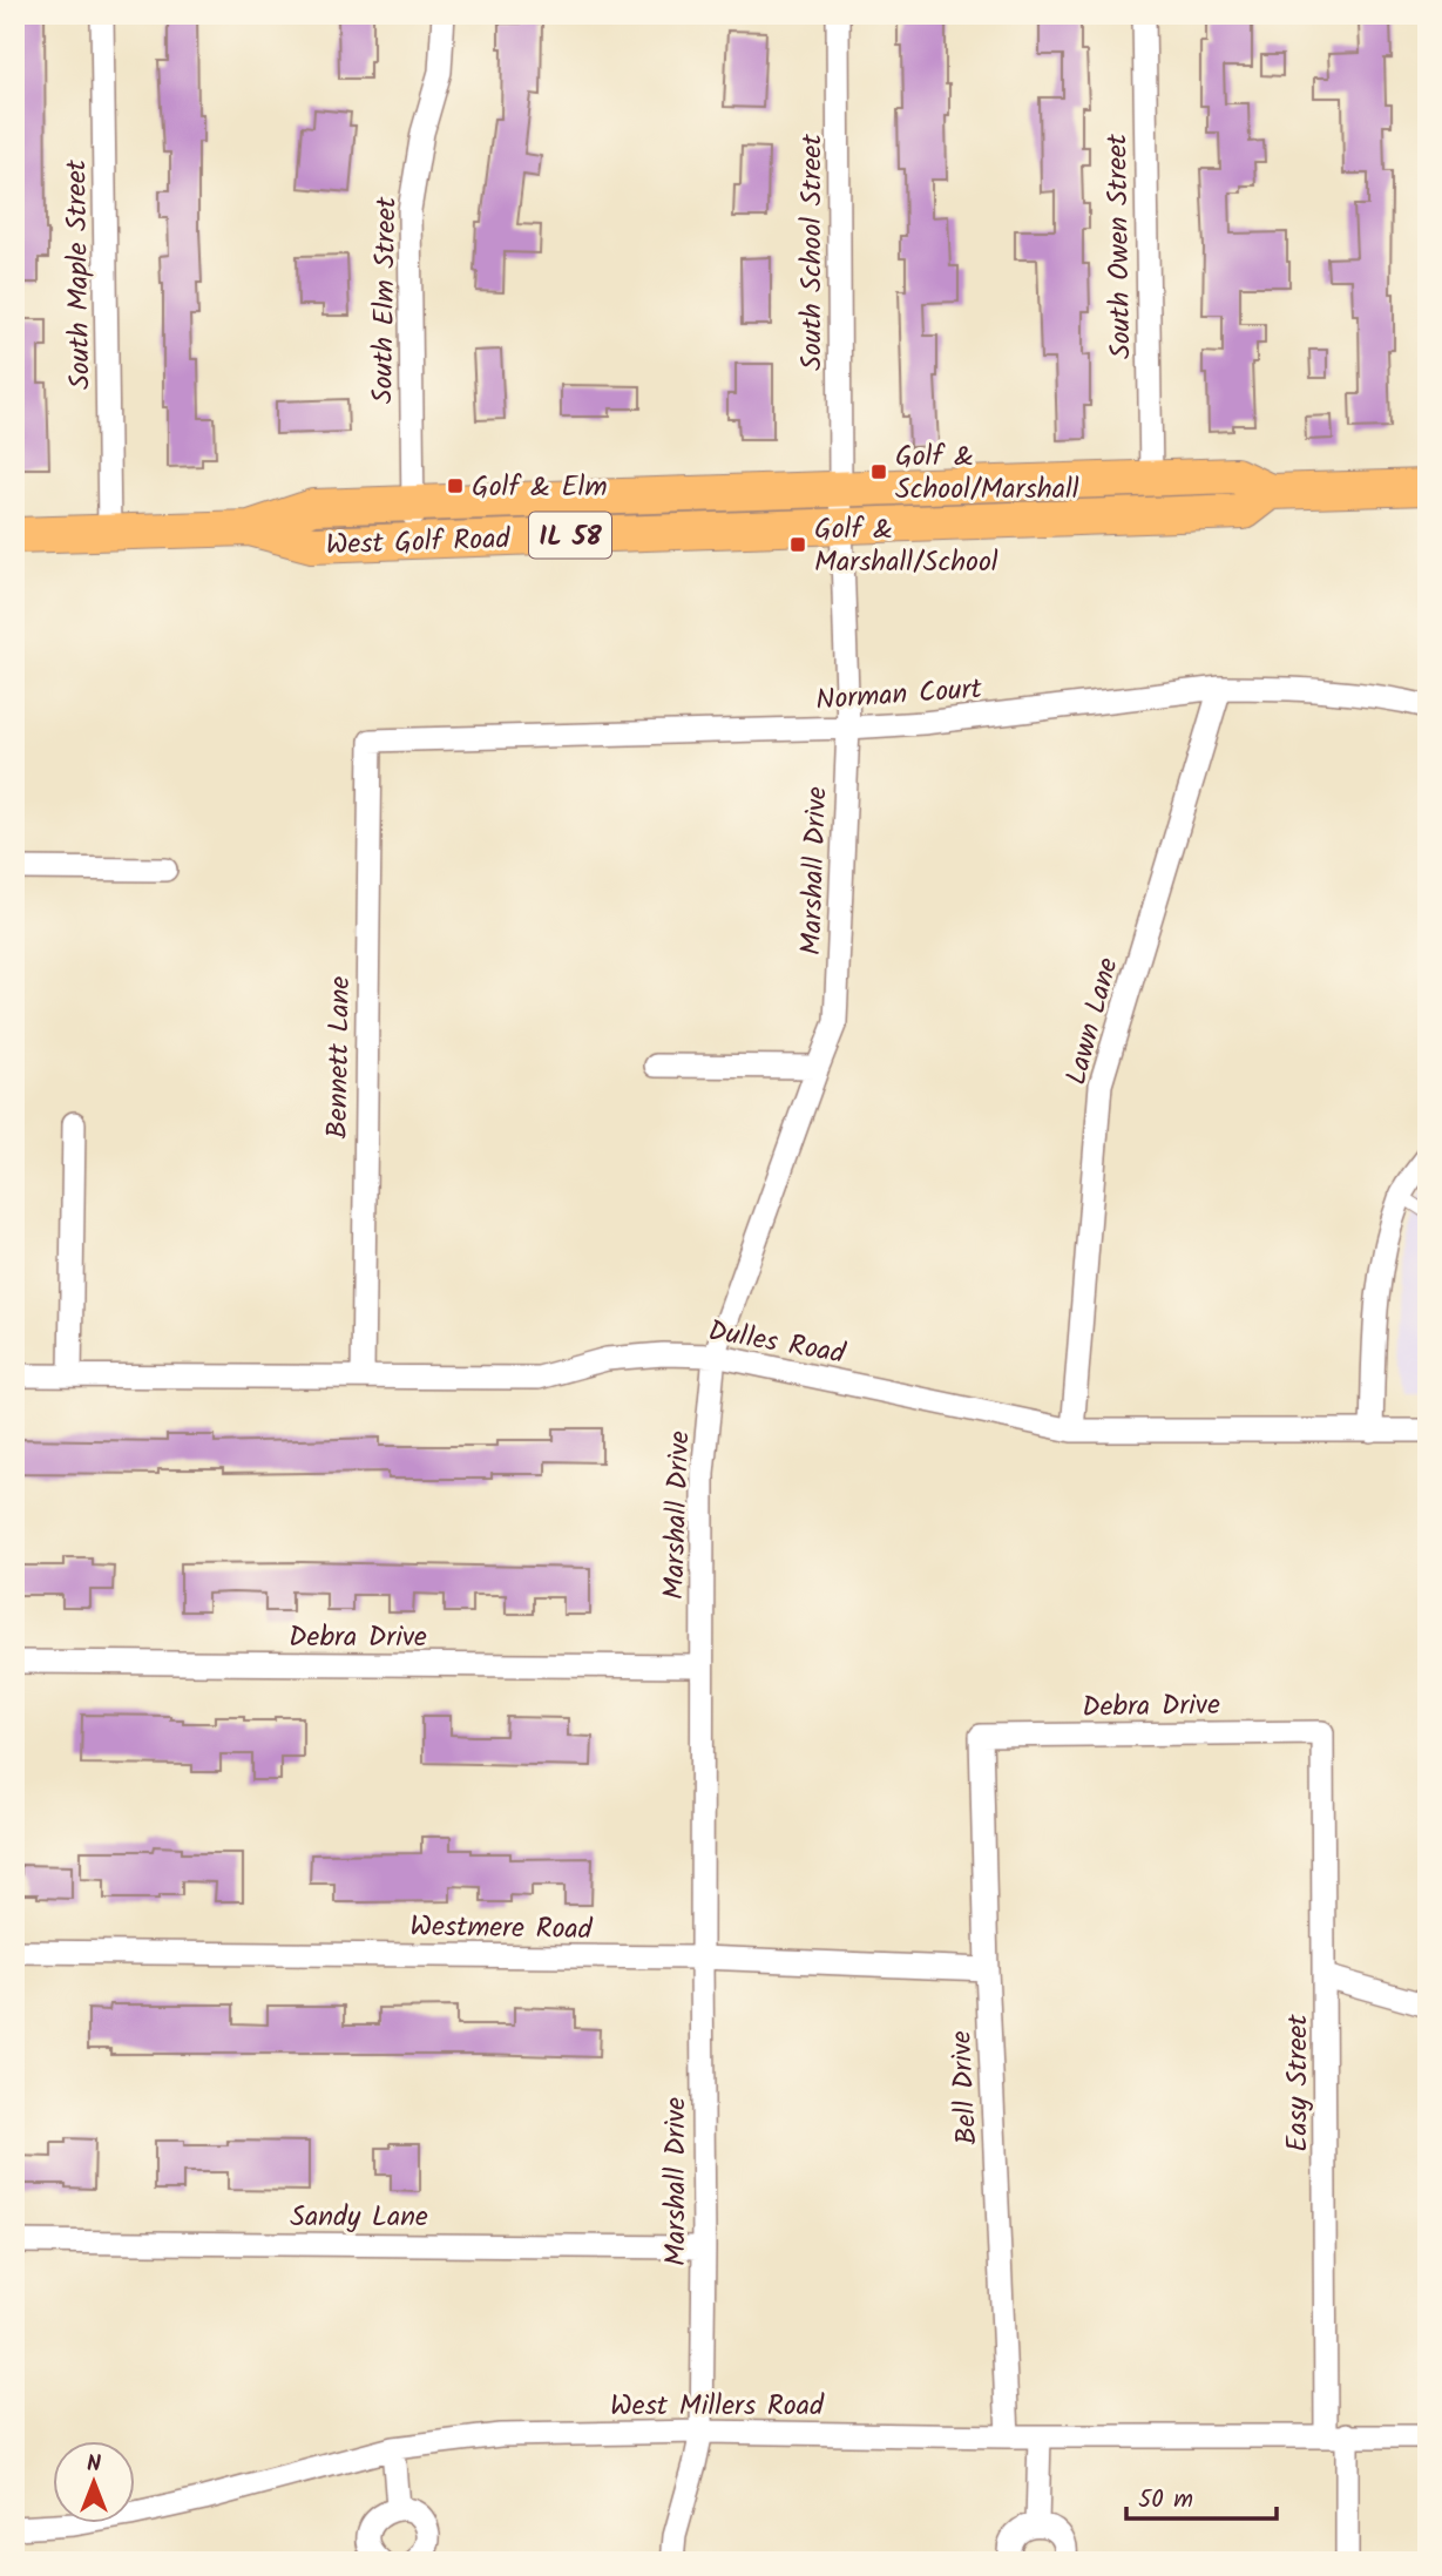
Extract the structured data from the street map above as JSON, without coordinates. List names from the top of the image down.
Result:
{
  "streets": {
    "main road": ["IL 58", "West Golf Road"],
    "street": [
      "South Owen Street",
      "South School Street",
      "South Maple Street",
      "South Elm Street",
      "Norman Court",
      "Marshall Drive",
      "Lawn Lane",
      "Bennett Lane",
      "Dulles Road",
      "Debra Drive",
      "Westmere Road",
      "Easy Street",
      "Bell Drive",
      "Sandy Lane",
      "West Millers Road"
    ]
  },
  "crossings": [
    ["South Owen Street", "West Golf Road"],
    ["South School Street", "West Golf Road"],
    ["South School Street", "Marshall Drive"],
    ["South Maple Street", "West Golf Road"],
    ["South Elm Street", "West Golf Road"],
    ["West Golf Road", "Marshall Drive"],
    ["Norman Court", "Marshall Drive"],
    ["Norman Court", "Lawn Lane"],
    ["Norman Court", "Bennett Lane"],
    ["Marshall Drive", "Dulles Road"],
    ["Marshall Drive", "Debra Drive"],
    ["Marshall Drive", "Westmere Road"],
    ["Marshall Drive", "Sandy Lane"],
    ["Marshall Drive", "West Millers Road"],
    ["Lawn Lane", "Dulles Road"],
    ["Bennett Lane", "Dulles Road"],
    ["Debra Drive", "Easy Street"],
    ["Debra Drive", "Bell Drive"],
    ["Westmere Road", "Bell Drive"],
    ["Easy Street", "West Millers Road"],
    ["Bell Drive", "West Millers Road"]
  ],
  "places": {
    "transit": ["Golf & School/Marshall", "Golf & Elm", "Golf & Marshall/School"]
  },
  "scale_bar": "50 m",
  "north": "top"
}
